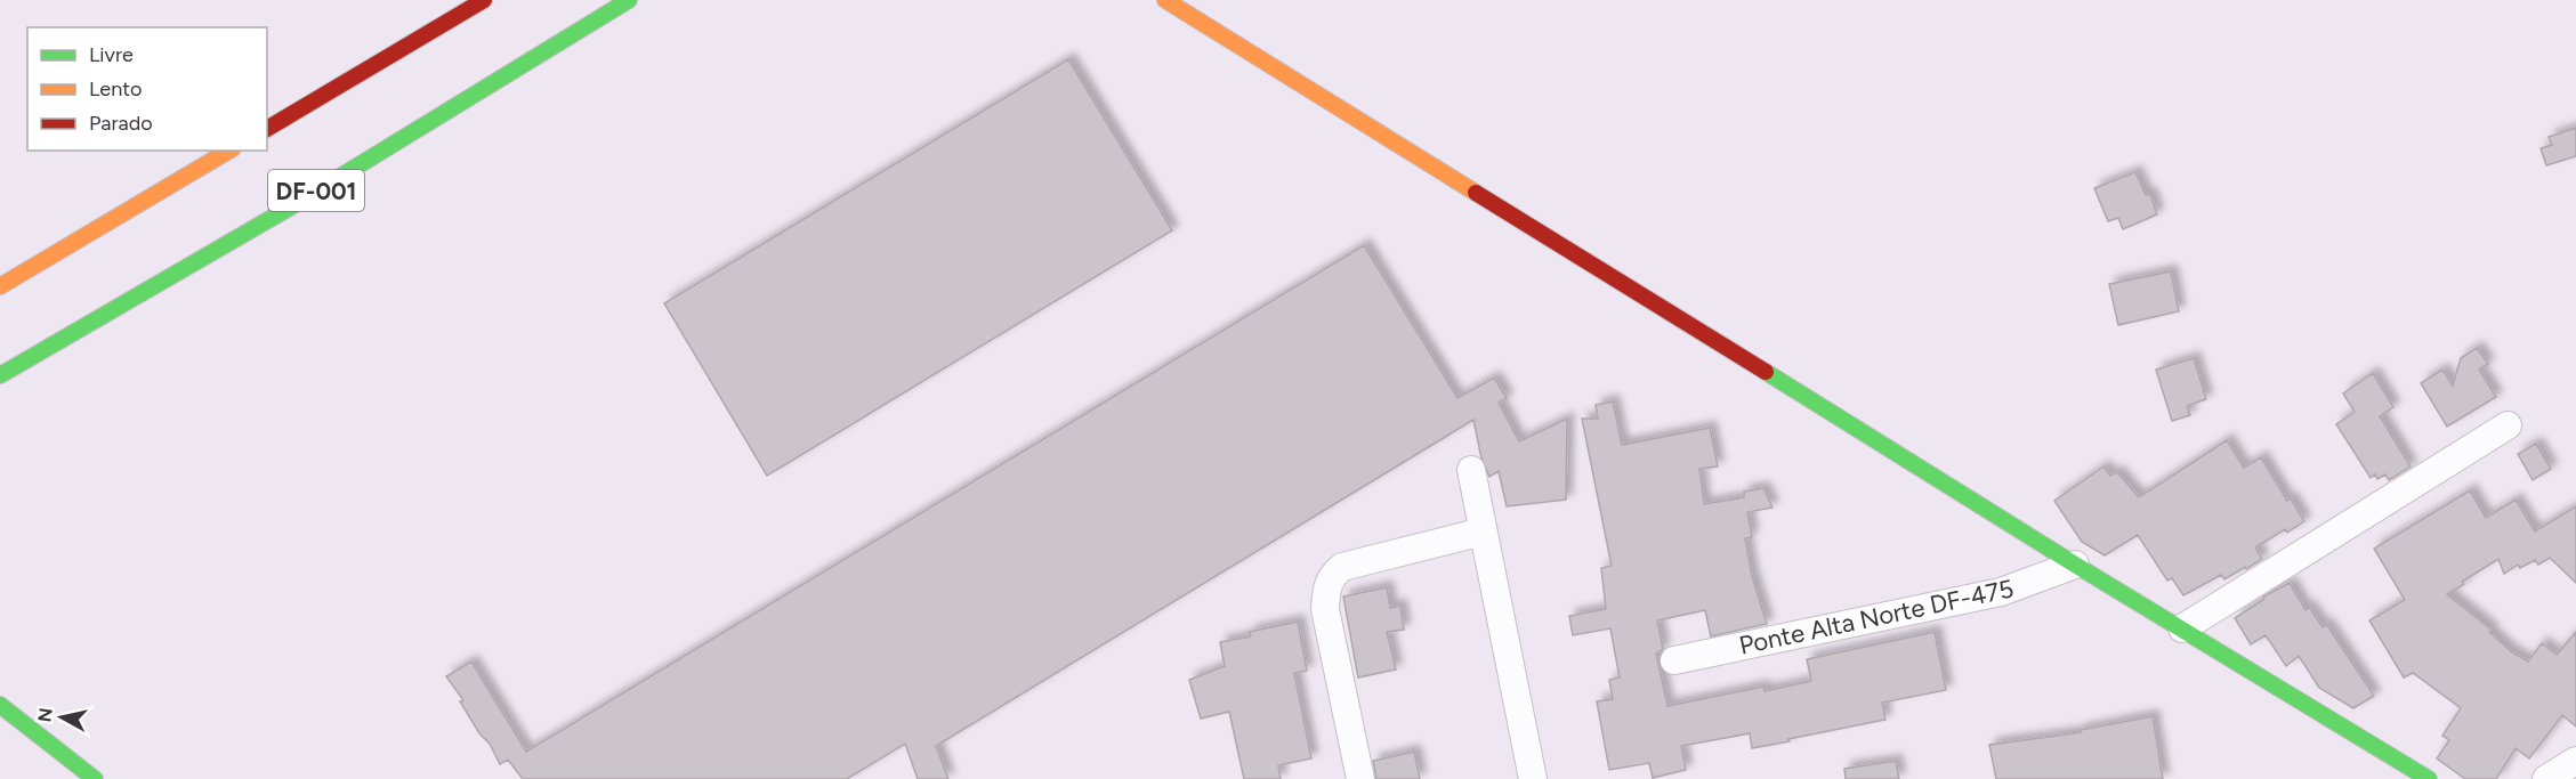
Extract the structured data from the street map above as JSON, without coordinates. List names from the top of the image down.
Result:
{
  "streets": {
    "main road": ["DF-001"],
    "street": ["Ponte Alta Norte DF-475"]
  },
  "legend": ["Livre", "Lento", "Parado"],
  "north": "left"
}
